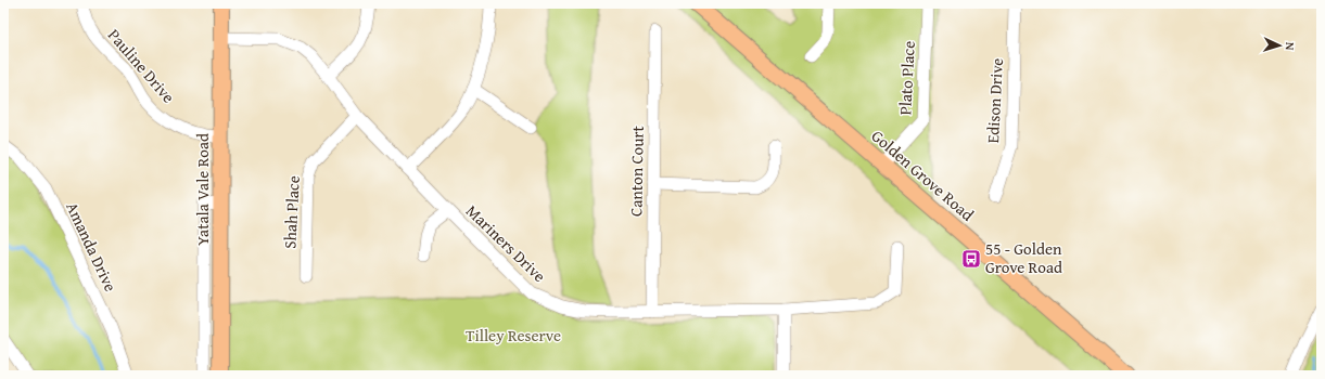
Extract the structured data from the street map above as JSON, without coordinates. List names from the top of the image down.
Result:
{
  "streets": {
    "main road": ["Golden Grove Road", "Yatala Vale Road"],
    "street": [
      "Pauline Drive",
      "Plato Place",
      "Edison Drive",
      "Canton Court",
      "Shah Place",
      "Mariners Drive",
      "Amanda Drive"
    ]
  },
  "crossings": [
    ["Pauline Drive", "Yatala Vale Road"],
    ["Plato Place", "Golden Grove Road"],
    ["Canton Court", "Mariners Drive"],
    ["Yatala Vale Road", "Mariners Drive"],
    ["Shah Place", "Mariners Drive"]
  ],
  "parks": ["Tilley Reserve"],
  "places": {
    "bus stop": ["55 - Golden Grove Road"]
  },
  "north": "right"
}
